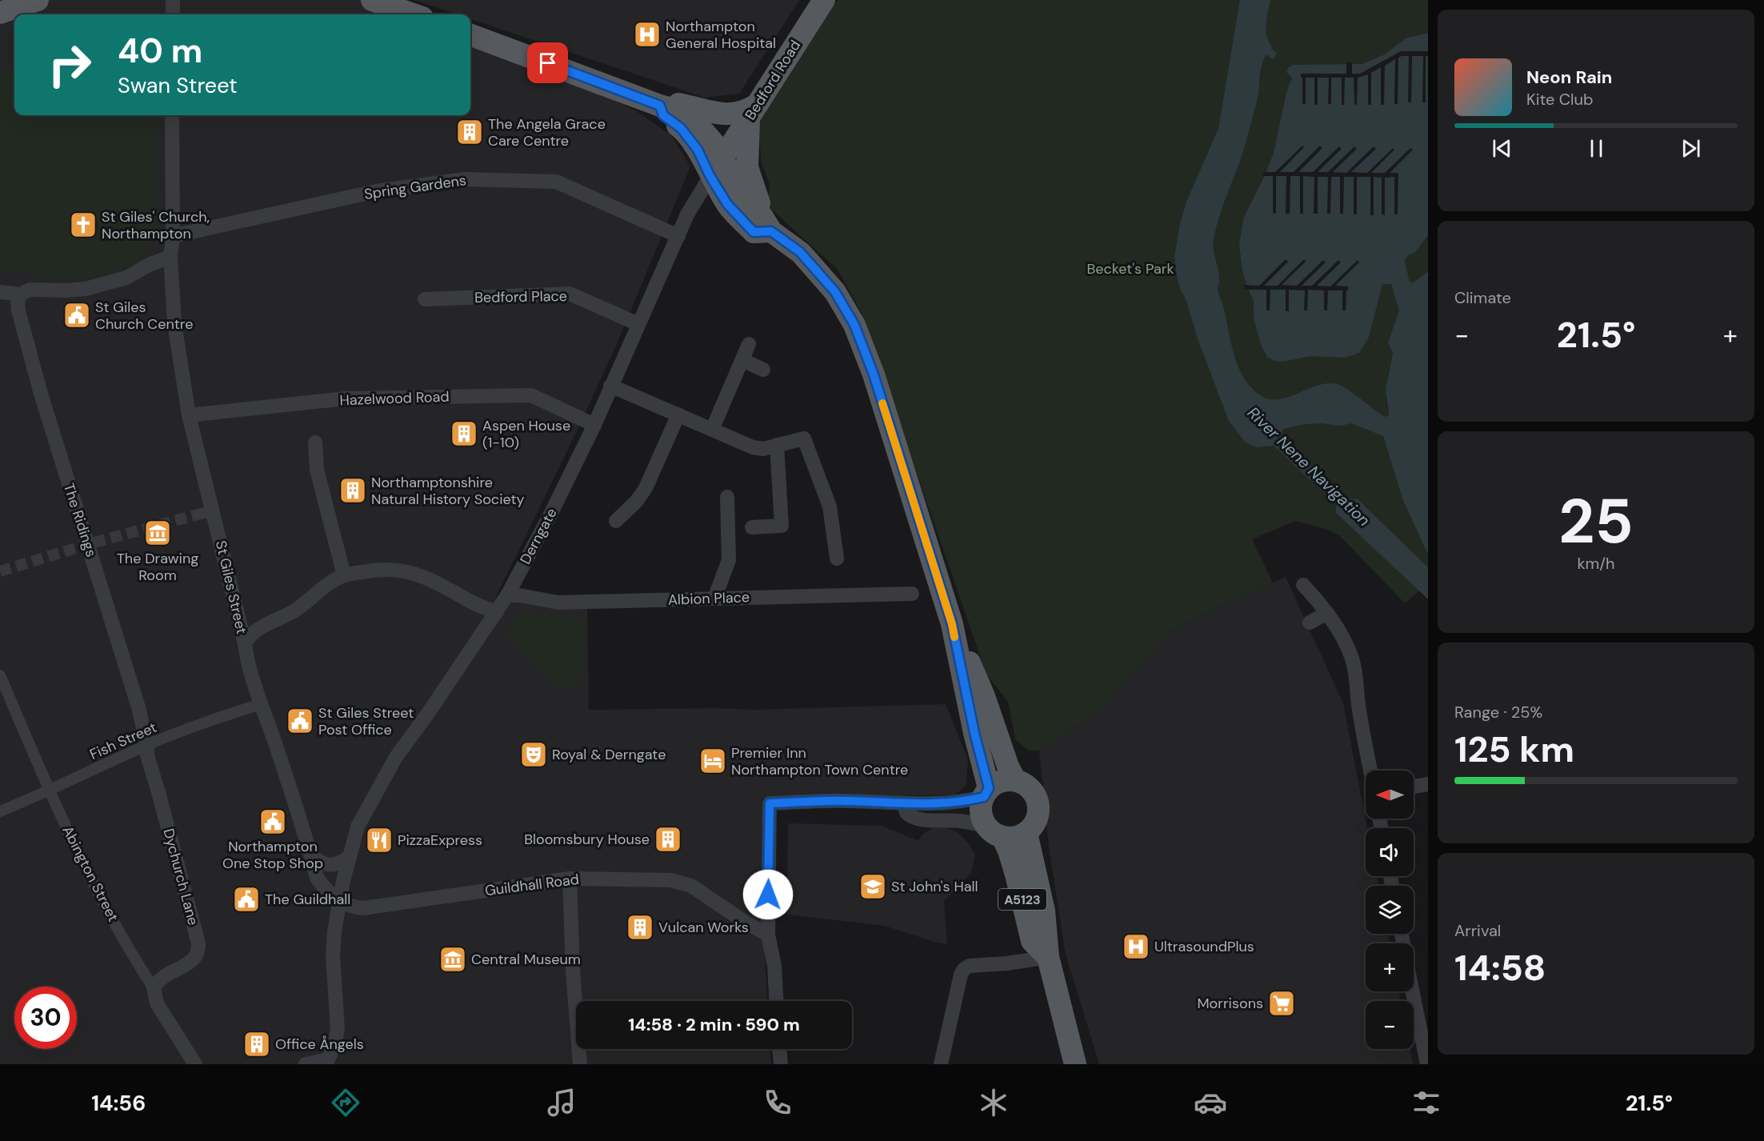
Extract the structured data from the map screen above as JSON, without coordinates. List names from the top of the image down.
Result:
{
  "streets": {
    "main road": ["Bedford Road", "A5123"],
    "street": [
      "Spring Gardens",
      "Bedford Place",
      "Hazelwood Road",
      "The Ridings",
      "Derngate",
      "St Giles Street",
      "Albion Place",
      "Fish Street",
      "Abington Street",
      "Dychurch Lane",
      "Guildhall Road"
    ]
  },
  "crossings": [
    ["Bedford Road", "Derngate"],
    ["Spring Gardens", "Derngate"],
    ["Spring Gardens", "St Giles Street"],
    ["Bedford Place", "Derngate"],
    ["Hazelwood Road", "Derngate"],
    ["Hazelwood Road", "St Giles Street"],
    ["The Ridings", "Fish Street"],
    ["The Ridings", "Dychurch Lane"],
    ["Derngate", "St Giles Street"],
    ["Derngate", "Albion Place"],
    ["Derngate", "Guildhall Road"],
    ["St Giles Street", "Fish Street"],
    ["St Giles Street", "Guildhall Road"],
    ["Fish Street", "Abington Street"],
    ["Fish Street", "Dychurch Lane"],
    ["Abington Street", "Dychurch Lane"]
  ],
  "water": ["River Nene Navigation"],
  "parks": ["Becket's Park"],
  "places": {
    "hospital": ["Northampton General Hospital", "UltrasoundPlus"],
    "building": [
      "The Angela Grace Care Centre",
      "Aspen House (1-10)",
      "Northamptonshire Natural History Society",
      "Bloomsbury House",
      "Vulcan Works",
      "Office Ångels"
    ],
    "church": ["St Giles' Church, Northampton"],
    "public building": [
      "St Giles Church Centre",
      "St Giles Street Post Office",
      "Northampton One Stop Shop",
      "The Guildhall"
    ],
    "museum": ["The Drawing Room", "Central Museum"],
    "theatre": ["Royal & Derngate"],
    "hotel": ["Premier Inn Northampton Town Centre"],
    "restaurant": ["PizzaExpress"],
    "school or university": ["St John's Hall"],
    "supermarket": ["Morrisons"]
  },
  "north": "left",
  "page": {
    "turn": ["40 m", "Swan Street"],
    "song": ["Neon Rain", "Kite Club"],
    "tile": [
      "Climate",
      ["25", "km/h"],
      ["Range · 25%", "125 km"],
      ["Arrival", "14:58"]
    ],
    "heat": ["−", "21.5°", "+"],
    "map_buttons": ["+", "−"],
    "limit": "30",
    "trip": "14:58 · 2 min · 590 m",
    "tabs": ["14:56", "21.5°"]
  }
}
